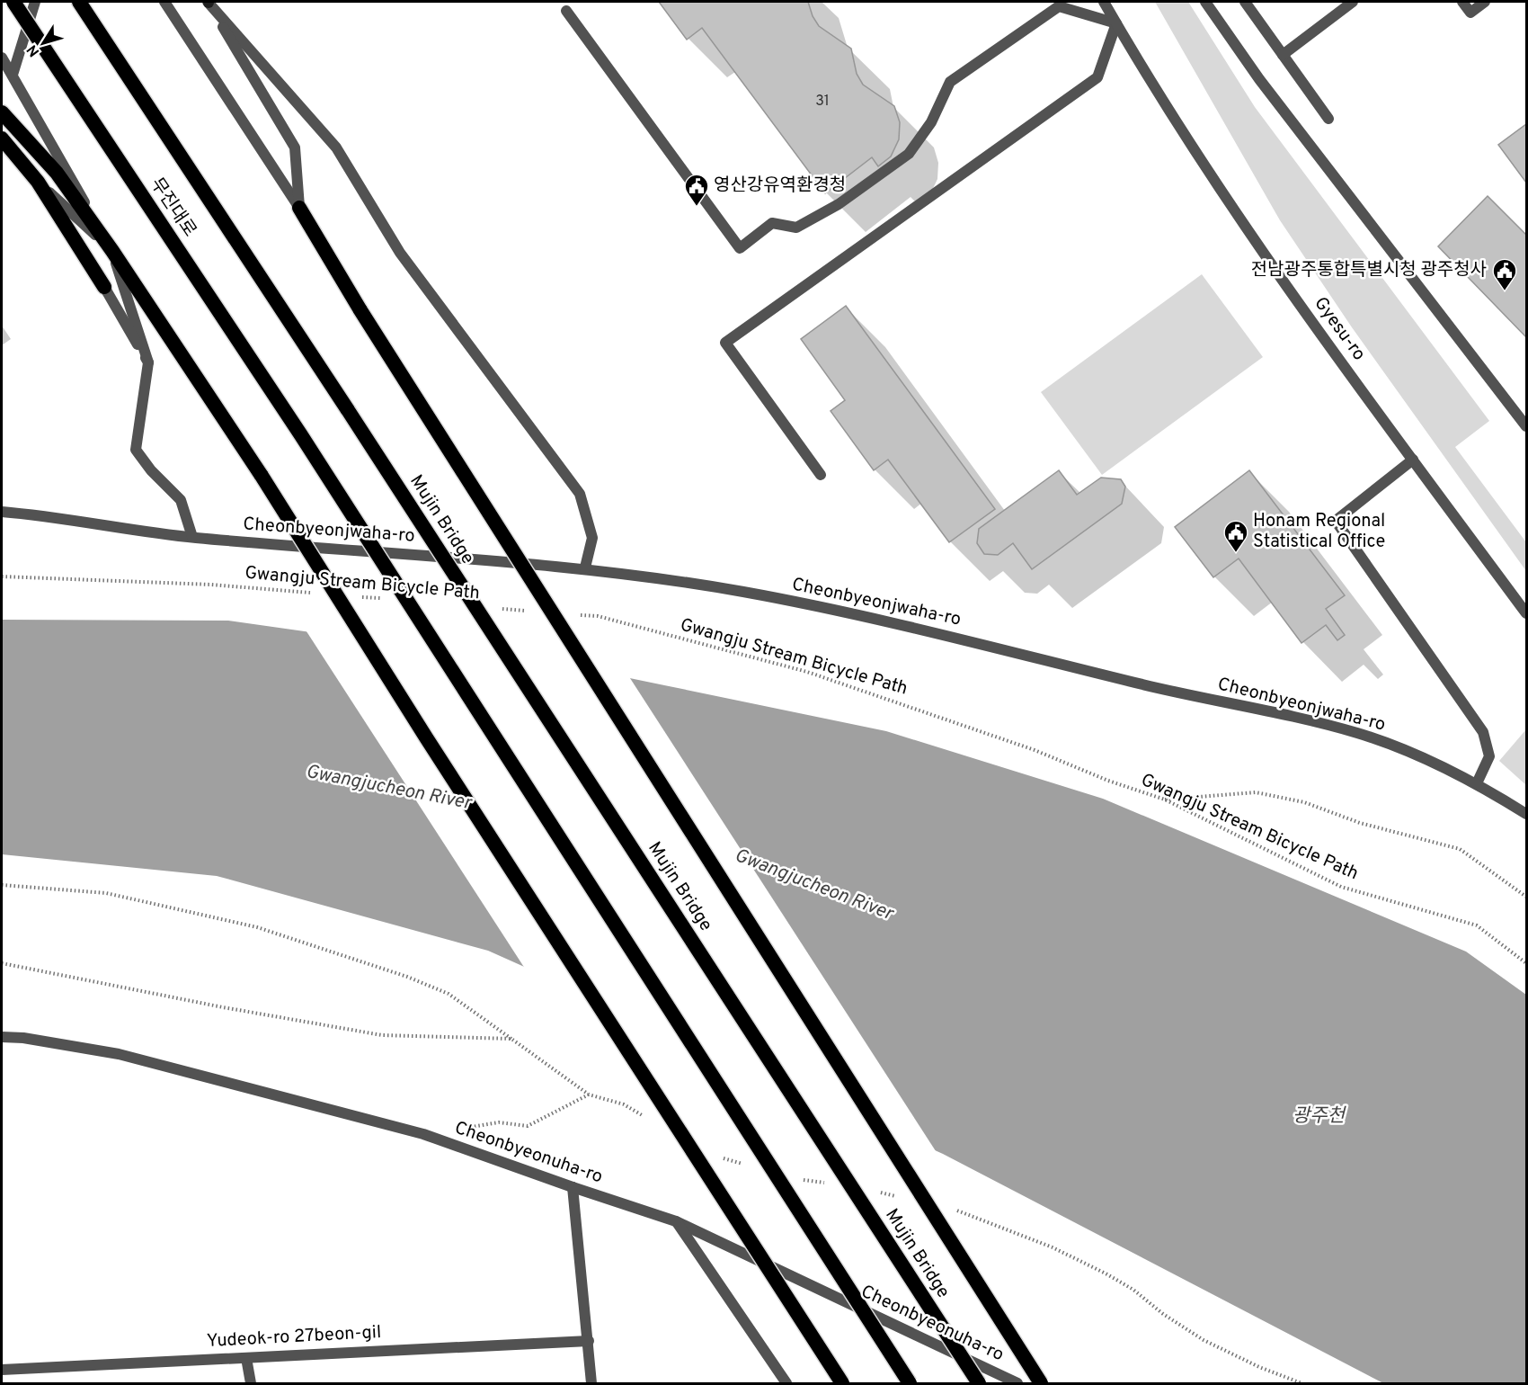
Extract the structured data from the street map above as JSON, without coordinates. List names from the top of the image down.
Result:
{
  "streets": {
    "highway": ["무진대로", "Mujin Bridge"],
    "street": [
      "Gyesu-ro",
      "Cheonbyeonjwaha-ro",
      "Cheonbyeonuha-ro",
      "Yudeok-ro 27beon-gil"
    ],
    "path": ["Gwangju Stream Bicycle Path"]
  },
  "crossings": [
    ["무진대로", "Mujin Bridge"]
  ],
  "water": ["Gwangjucheon River", "광주천"],
  "places": {
    "public building": ["영산강유역환경청", "전남광주통합특별시청 광주청사", "Honam Regional Statistical Office"]
  },
  "house_numbers": ["31"],
  "north": "bottom left"
}
